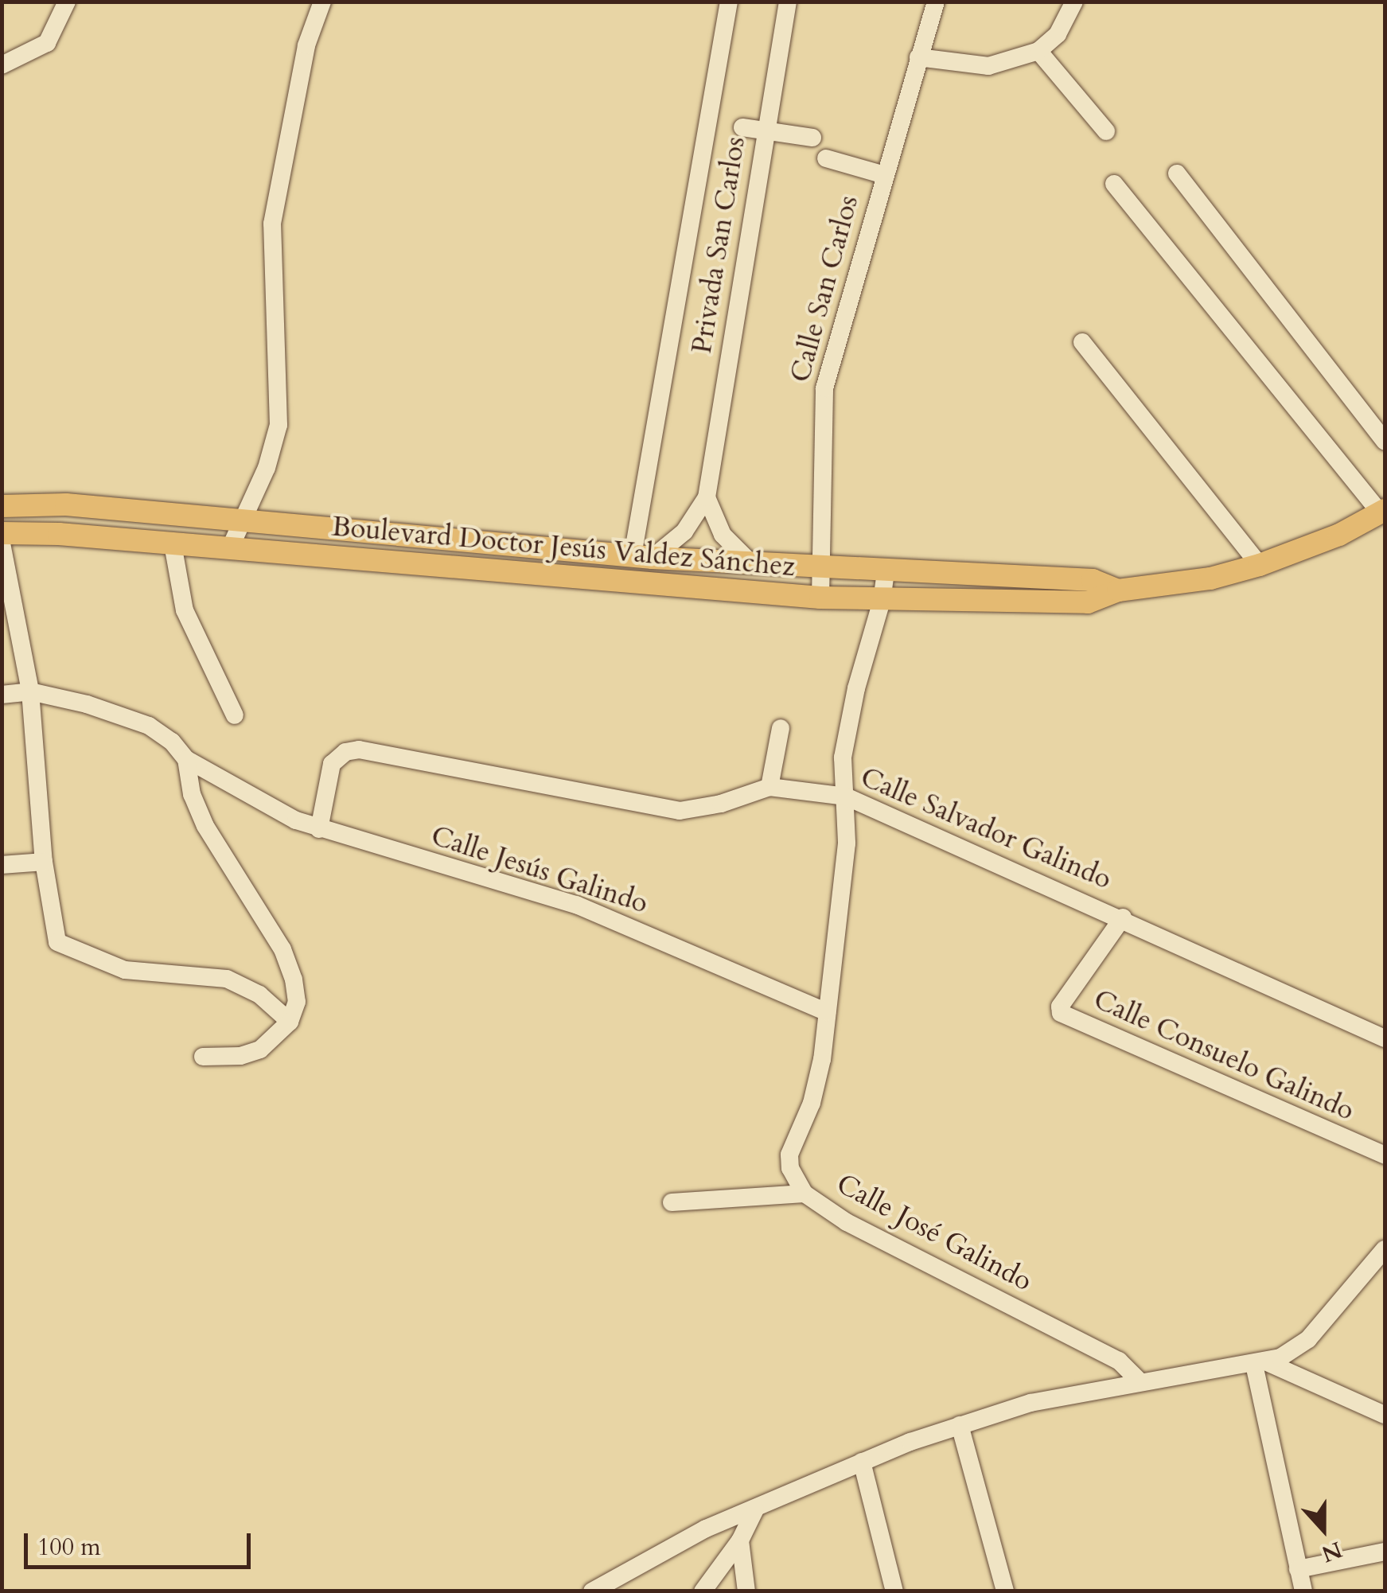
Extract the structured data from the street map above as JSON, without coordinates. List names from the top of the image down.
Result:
{
  "streets": {
    "main road": ["Boulevard Doctor Jesús Valdez Sánchez"],
    "street": [
      "Privada San Carlos",
      "Calle San Carlos",
      "Calle Salvador Galindo",
      "Calle Jesús Galindo",
      "Calle Consuelo Galindo",
      "Calle José Galindo"
    ]
  },
  "crossings": [
    ["Privada San Carlos", "Boulevard Doctor Jesús Valdez Sánchez"],
    ["Calle San Carlos", "Boulevard Doctor Jesús Valdez Sánchez"],
    ["Boulevard Doctor Jesús Valdez Sánchez", "Calle José Galindo"],
    ["Calle Salvador Galindo", "Calle Jesús Galindo"],
    ["Calle Salvador Galindo", "Calle Consuelo Galindo"],
    ["Calle Salvador Galindo", "Calle José Galindo"],
    ["Calle Jesús Galindo", "Calle José Galindo"]
  ],
  "scale_bar": "100 m",
  "north": "bottom"
}
